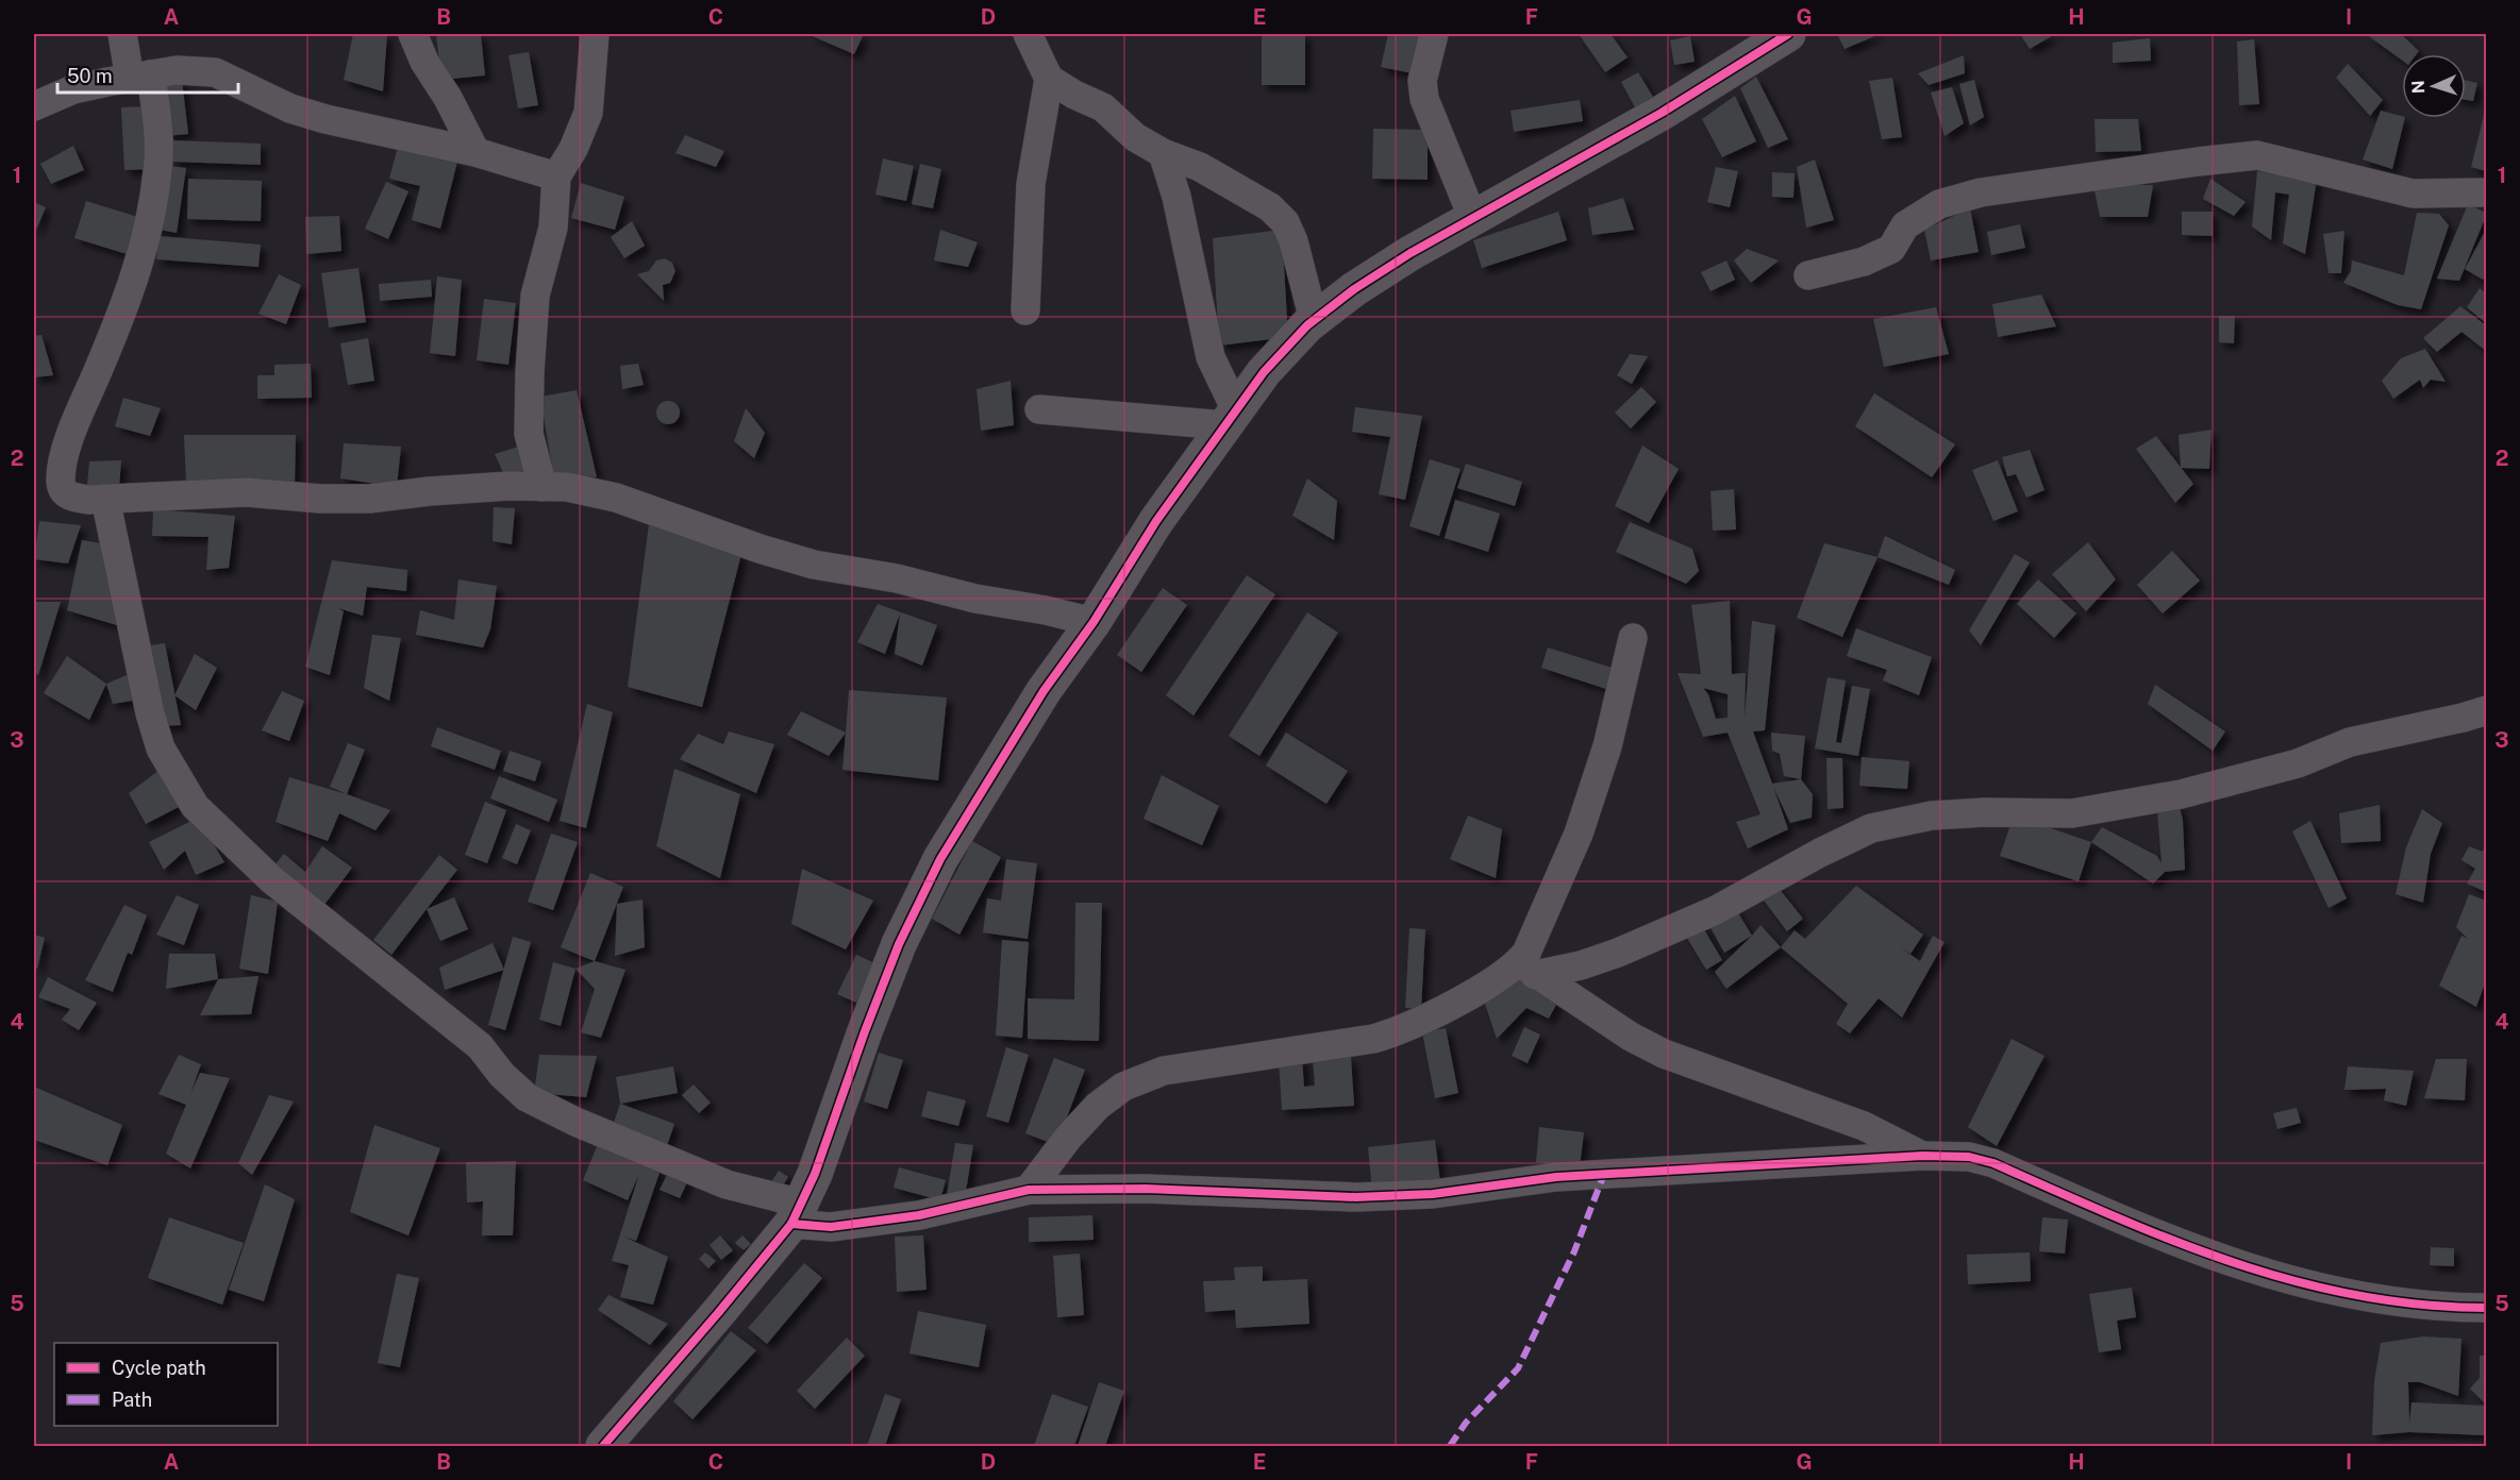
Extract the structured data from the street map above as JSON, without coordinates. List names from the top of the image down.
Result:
{
  "legend": ["Cycle path", "Path"],
  "scale_bar": "50 m",
  "north": "left",
  "grid": {
    "columns": [
      "A",
      "B",
      "C",
      "D",
      "E",
      "F",
      "G",
      "H",
      "I"
    ],
    "rows": [
      "1",
      "2",
      "3",
      "4",
      "5"
    ]
  }
}
